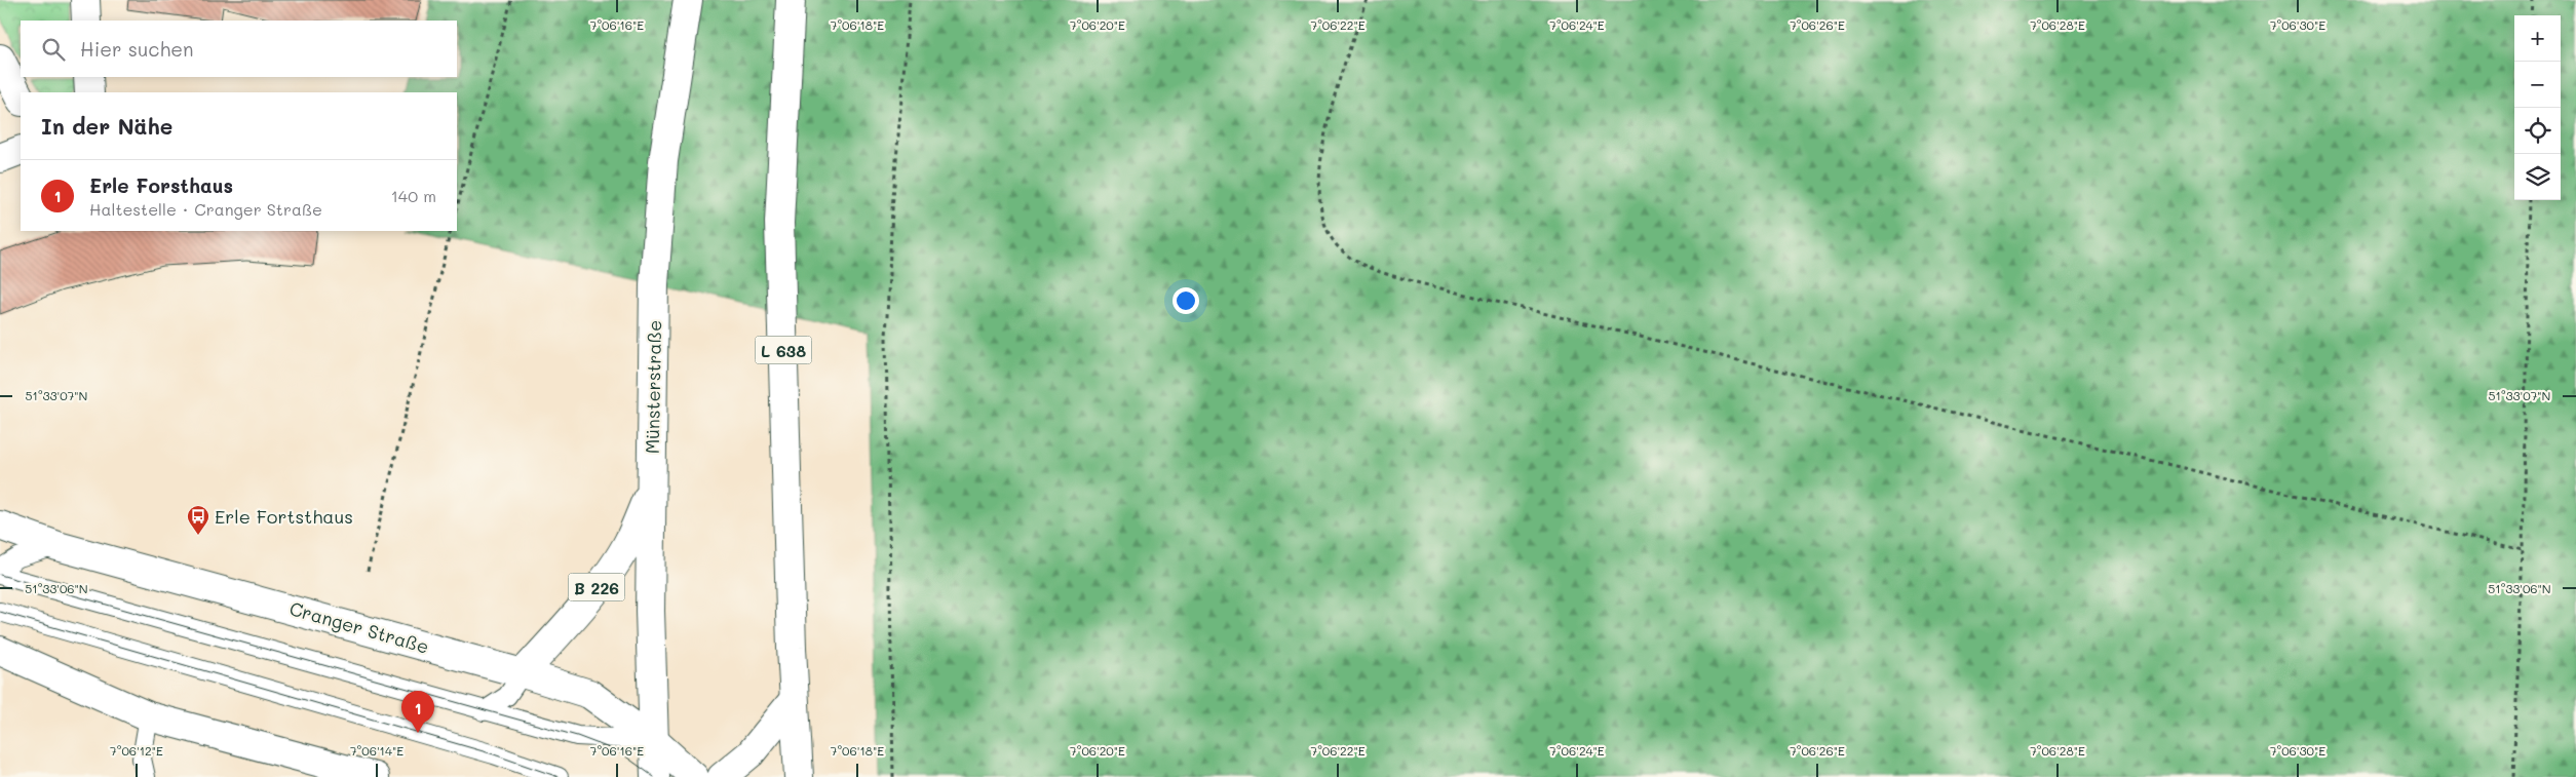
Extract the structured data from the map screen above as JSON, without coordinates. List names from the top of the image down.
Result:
{
  "streets": {
    "main road": [
      "L 638",
      "Münsterstraße",
      "B 226",
      "Cranger Straße"
    ]
  },
  "crossings": [
    ["Münsterstraße", "B 226"],
    ["Münsterstraße", "Cranger Straße"],
    ["B 226", "Cranger Straße"]
  ],
  "places": {
    "bus stop": ["Erle Fortsthaus"]
  },
  "page": {
    "map_buttons": ["+", "−"],
    "search": "Hier suchen",
    "heading": "In der Nähe",
    "list": [
      {
        "mark": "1",
        "name": "Erle Forsthaus",
        "note": "Haltestelle · Cranger Straße",
        "value": "140 m"
      }
    ],
    "pins": "1"
  },
  "coordinates": [
    "7°06'16\"E",
    "7°06'18\"E",
    "7°06'20\"E",
    "7°06'22\"E",
    "7°06'24\"E",
    "7°06'26\"E",
    "7°06'28\"E",
    "7°06'30\"E",
    "51°33'07\"N",
    "51°33'06\"N",
    "7°06'12\"E",
    "7°06'14\"E"
  ]
}
